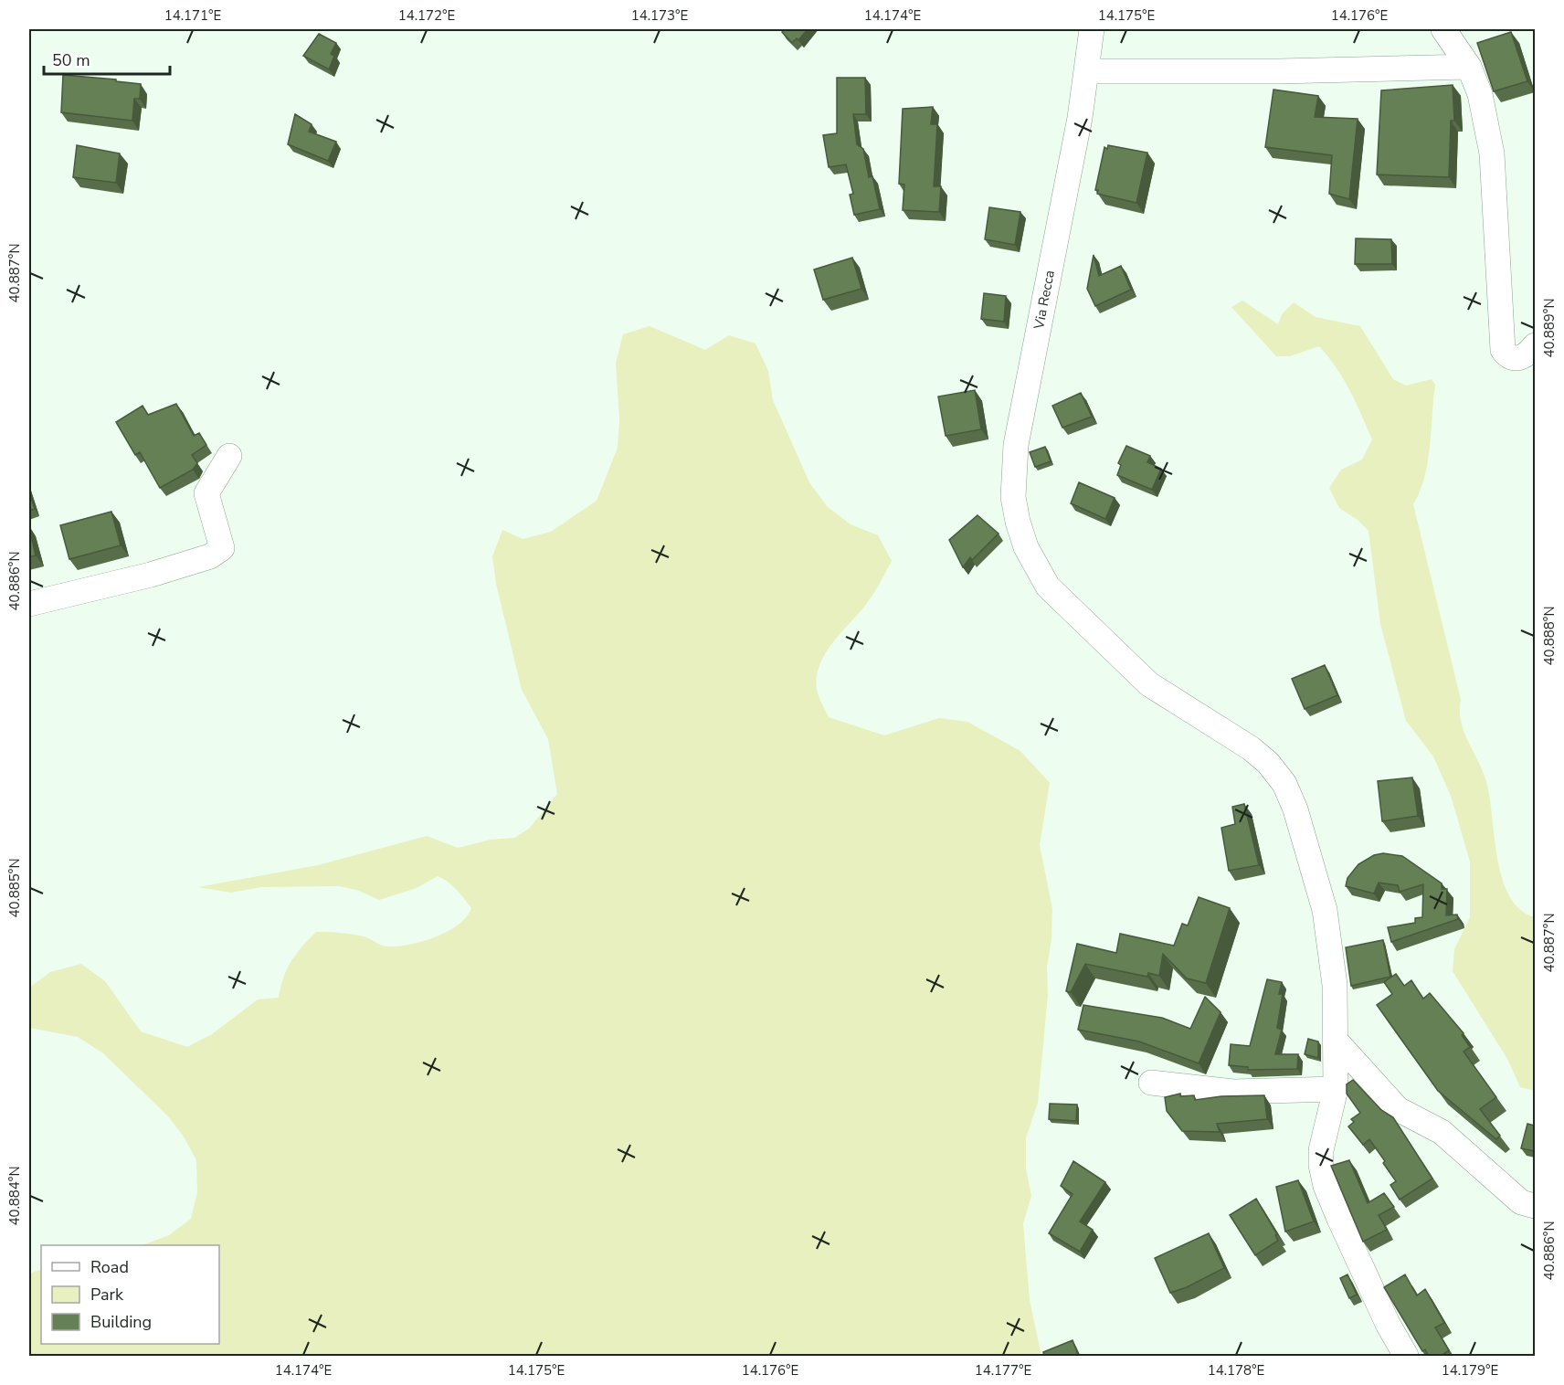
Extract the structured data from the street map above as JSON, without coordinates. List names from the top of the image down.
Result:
{
  "streets": {
    "street": ["Via Recca"]
  },
  "legend": ["Road", "Park", "Building"],
  "scale_bar": "50 m",
  "coordinates": [
    "14.171°E",
    "14.172°E",
    "14.173°E",
    "14.174°E",
    "14.175°E",
    "14.176°E",
    "40.887°N",
    "40.889°N",
    "40.886°N",
    "40.888°N",
    "40.885°N",
    "40.884°N",
    "14.177°E",
    "14.178°E",
    "14.179°E"
  ]
}
